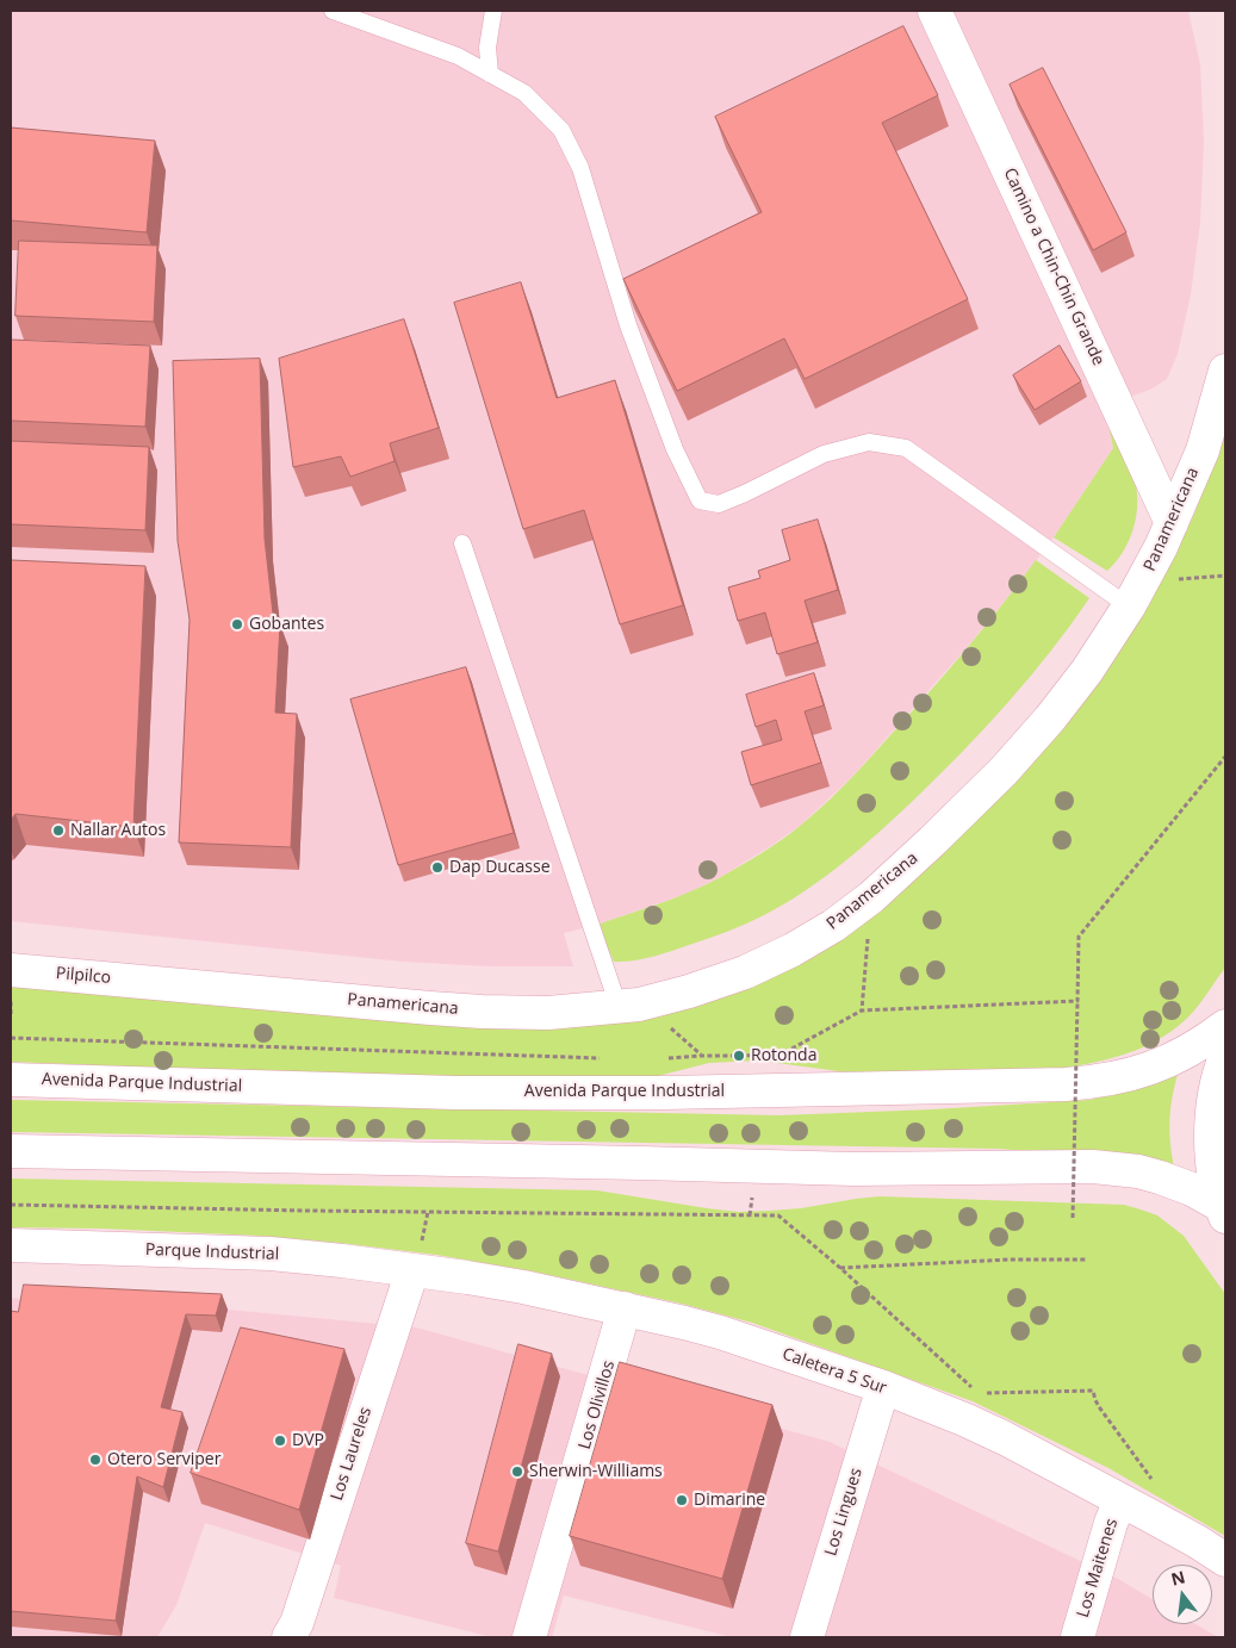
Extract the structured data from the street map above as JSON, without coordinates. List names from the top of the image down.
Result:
{
  "streets": {
    "main road": [
      "Camino a Chin-Chin Grande",
      "Panamericana",
      "Pilpilco",
      "Avenida Parque Industrial",
      "Parque Industrial",
      "Caletera 5 Sur",
      "Los Olivillos",
      "Los Laureles",
      "Los Lingues",
      "Los Maitenes"
    ]
  },
  "crossings": [
    ["Camino a Chin-Chin Grande", "Panamericana"],
    ["Panamericana", "Pilpilco"],
    ["Parque Industrial", "Caletera 5 Sur"],
    ["Parque Industrial", "Los Laureles"],
    ["Caletera 5 Sur", "Los Olivillos"],
    ["Caletera 5 Sur", "Los Laureles"],
    ["Caletera 5 Sur", "Los Lingues"],
    ["Caletera 5 Sur", "Los Maitenes"]
  ],
  "places": [
    "Gobantes",
    "Nallar Autos",
    "Dap Ducasse",
    "Rotonda",
    "DVP",
    "Otero Serviper",
    "Sherwin-Williams",
    "Dimarine"
  ],
  "north": "top"
}
